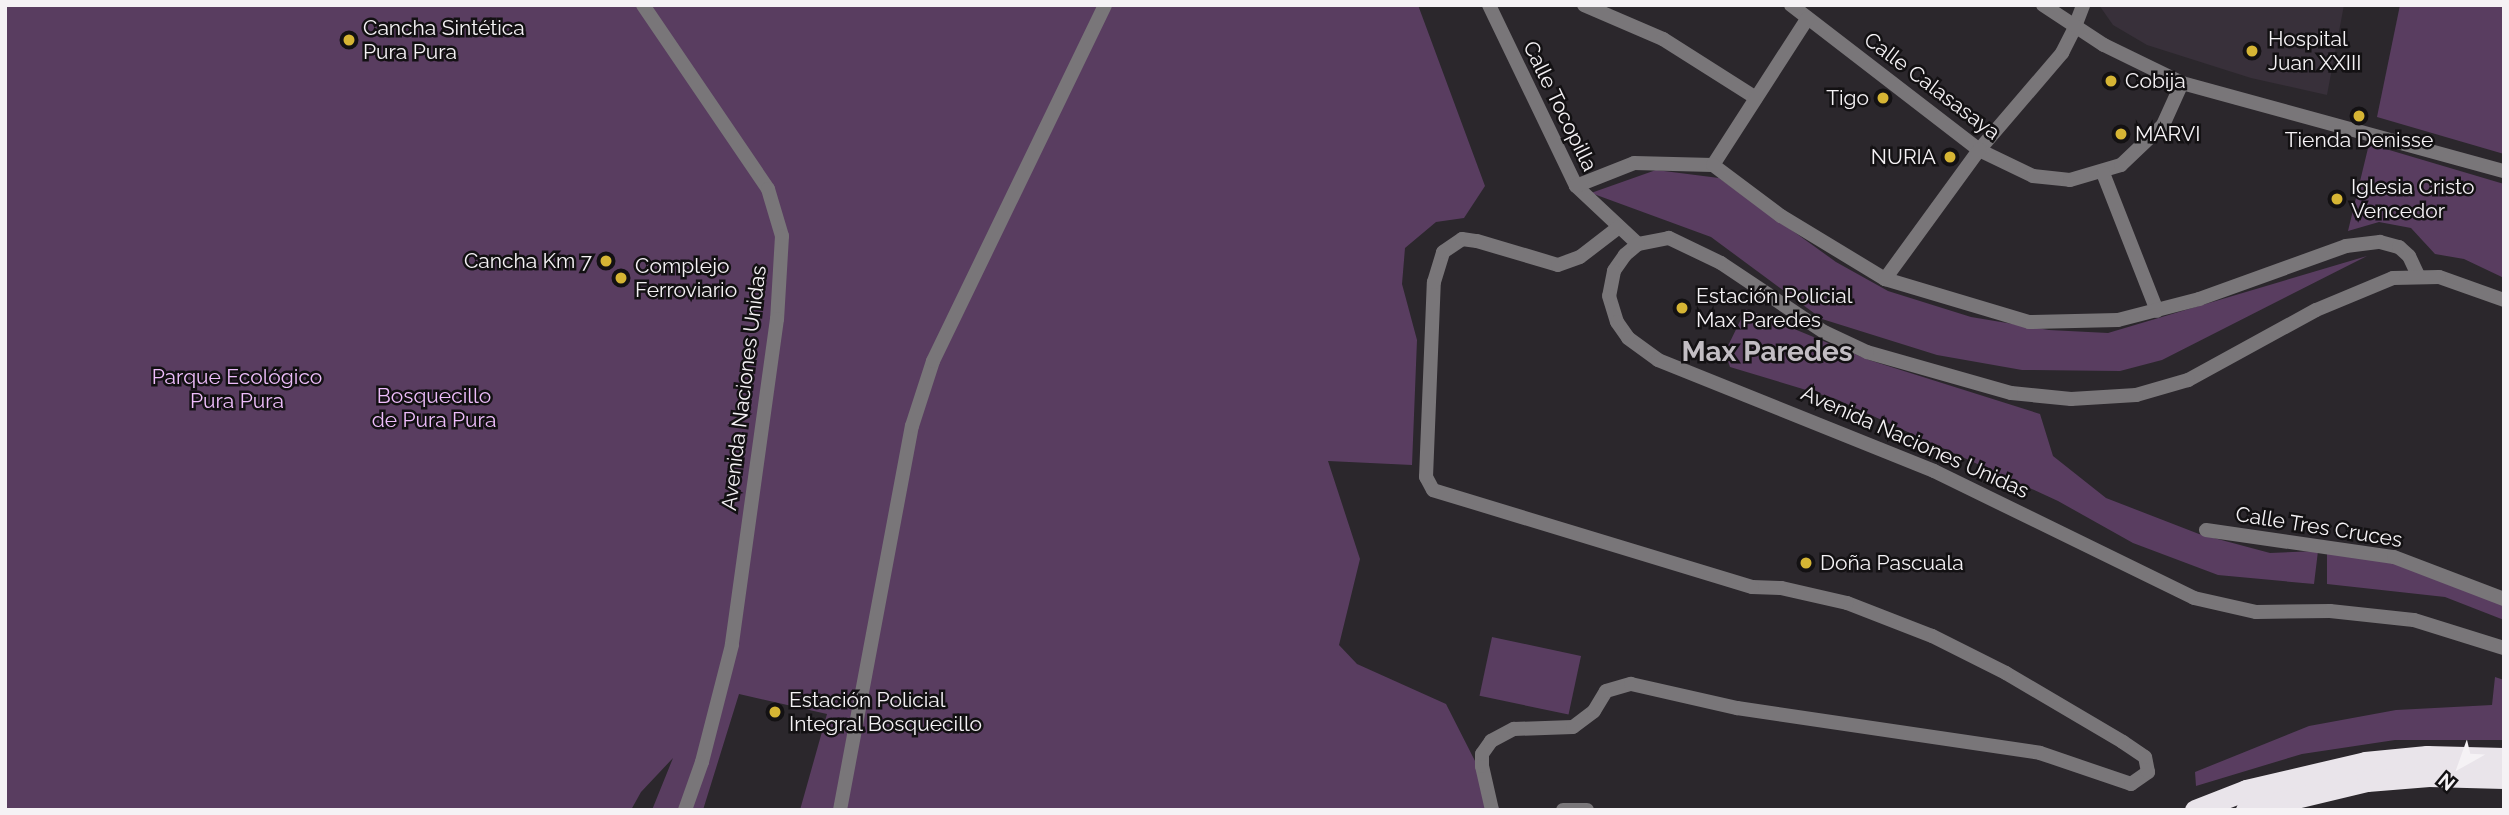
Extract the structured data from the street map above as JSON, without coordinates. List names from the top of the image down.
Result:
{
  "streets": {
    "street": [
      "Calle Calasasaya",
      "Calle Tocopilla",
      "Avenida Naciones Unidas",
      "Calle Tres Cruces"
    ]
  },
  "crossings": [
    ["Calle Tocopilla", "Avenida Naciones Unidas"]
  ],
  "districts": ["Max Paredes"],
  "parks": ["Parque Ecológico Pura Pura", "Bosquecillo de Pura Pura"],
  "places": [
    "Cancha Sintética Pura Pura",
    "Hospital Juan XXIII",
    "Cobija",
    "Tigo",
    "Tienda Denisse",
    "MARVI",
    "NURIA",
    "Iglesia Cristo Vencedor",
    "Cancha Km 7",
    "Complejo Ferroviario",
    "Estación Policial Max Paredes",
    "Doña Pascuala",
    "Estación Policial Integral Bosquecillo"
  ],
  "north": "bottom left"
}
